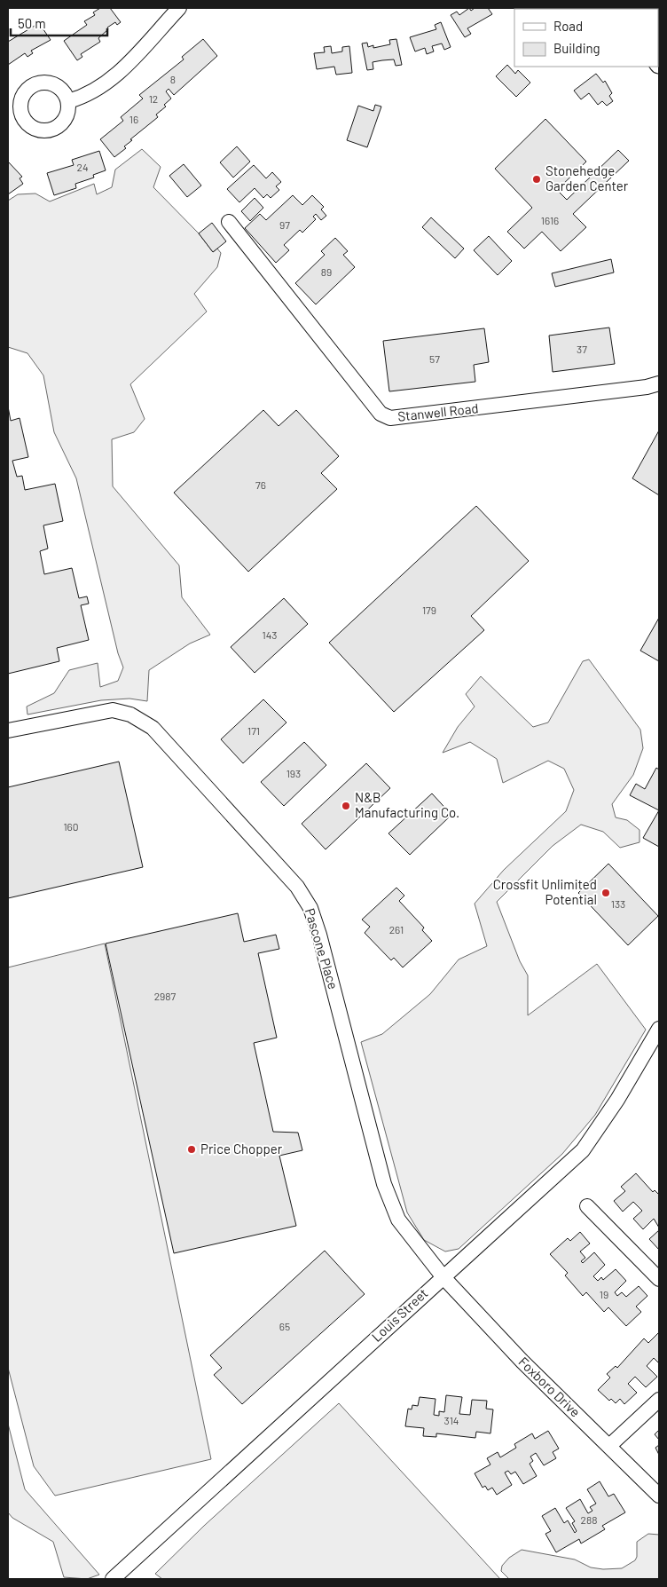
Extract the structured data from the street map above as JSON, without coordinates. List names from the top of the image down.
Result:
{
  "streets": {
    "street": [
      "Stanwell Road",
      "Pascone Place",
      "Louis Street",
      "Foxboro Drive"
    ]
  },
  "crossings": [
    ["Pascone Place", "Louis Street"],
    ["Pascone Place", "Foxboro Drive"],
    ["Louis Street", "Foxboro Drive"]
  ],
  "places": [
    "Stonehedge Garden Center",
    "N&B Manufacturing Co.",
    "Crossfit Unlimited Potential",
    "Price Chopper"
  ],
  "house_numbers": [
    "8",
    "12",
    "16",
    "24",
    "1616",
    "97",
    "89",
    "37",
    "57",
    "76",
    "179",
    "143",
    "171",
    "193",
    "160",
    "133",
    "261",
    "2987",
    "19",
    "65",
    "314",
    "288"
  ],
  "legend": ["Road", "Building"],
  "scale_bar": "50 m"
}
